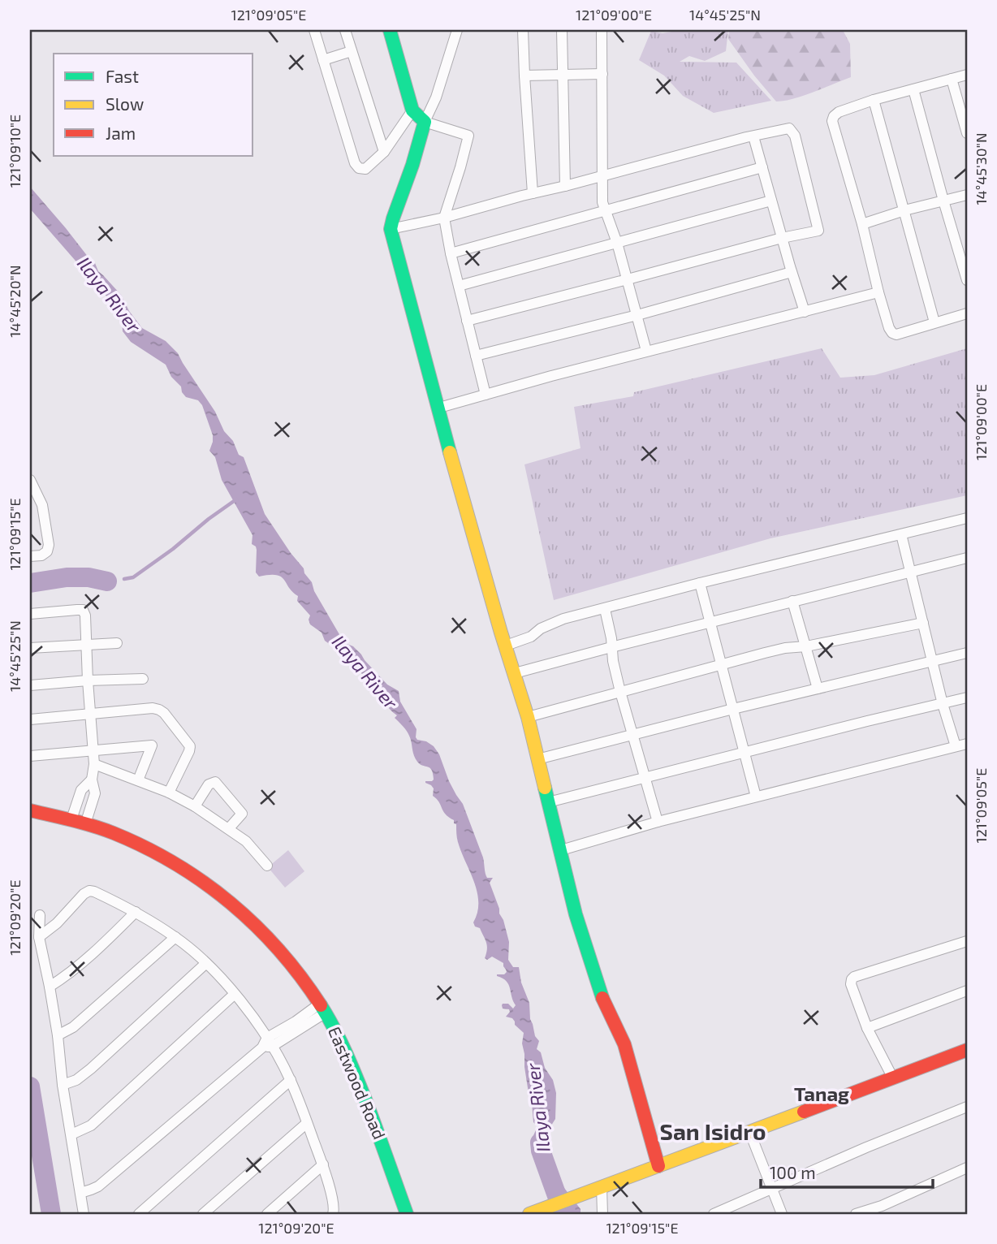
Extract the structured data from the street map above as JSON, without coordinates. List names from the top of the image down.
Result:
{
  "streets": {
    "street": ["Eastwood Road"]
  },
  "districts": ["Tanag", "San Isidro"],
  "water": ["Ilaya River"],
  "legend": ["Fast", "Slow", "Jam"],
  "scale_bar": "100 m",
  "coordinates": [
    "121°09'05\"E",
    "121°09'00\"E",
    "14°45'25\"N",
    "121°09'10\"E",
    "14°45'30\"N",
    "14°45'20\"N",
    "121°09'15\"E",
    "121°09'20\"E"
  ]
}
